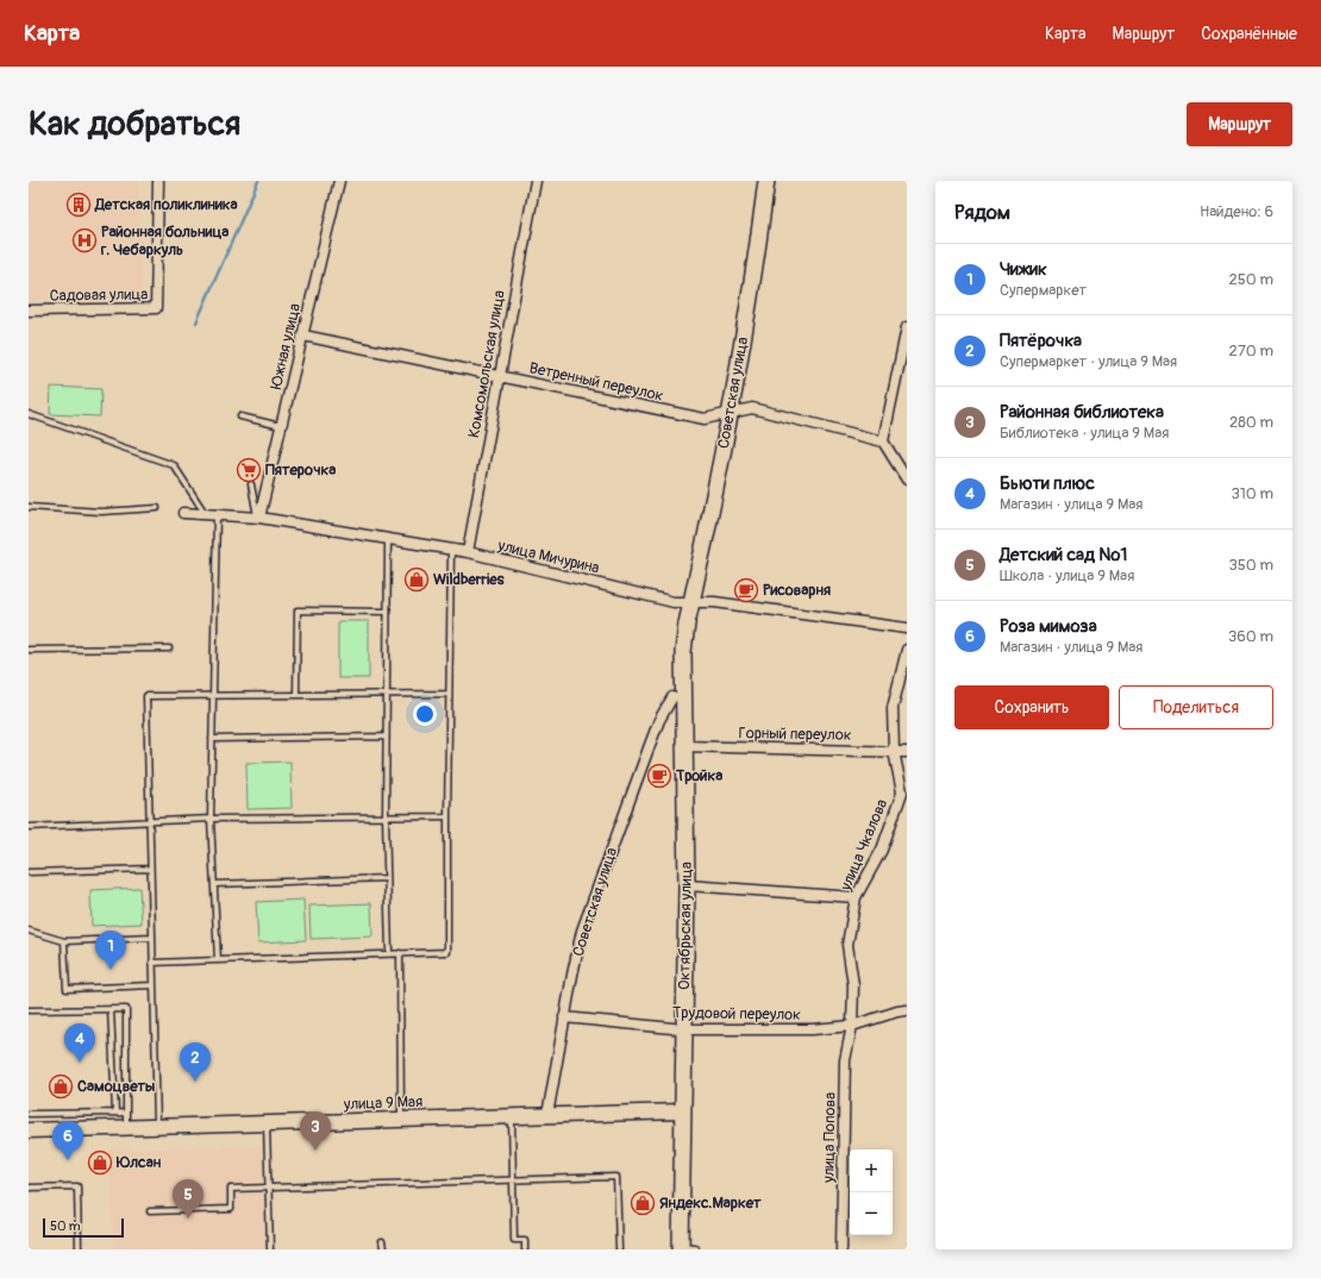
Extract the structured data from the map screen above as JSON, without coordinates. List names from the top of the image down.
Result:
{
  "streets": {
    "main road": ["Советская улица", "Октябрьская улица", "улица 9 Мая"],
    "street": [
      "Садовая улица",
      "Южная улица",
      "Комсомольская улица",
      "Ветренный переулок",
      "улица Мичурина",
      "Горный переулок",
      "улица Чкалова",
      "Трудовой переулок",
      "улица Попова"
    ]
  },
  "crossings": [
    ["Южная улица", "Ветренный переулок"],
    ["Южная улица", "улица Мичурина"],
    ["Комсомольская улица", "Ветренный переулок"],
    ["Комсомольская улица", "улица Мичурина"],
    ["Ветренный переулок", "Советская улица"],
    ["Советская улица", "улица Мичурина"],
    ["Советская улица", "Октябрьская улица"],
    ["Советская улица", "Трудовой переулок"],
    ["Советская улица", "улица 9 Мая"],
    ["улица Мичурина", "Октябрьская улица"],
    ["Горный переулок", "улица Чкалова"],
    ["Горный переулок", "Октябрьская улица"],
    ["улица Чкалова", "Трудовой переулок"],
    ["улица Чкалова", "улица Попова"],
    ["Октябрьская улица", "Трудовой переулок"],
    ["Октябрьская улица", "улица 9 Мая"],
    ["Трудовой переулок", "улица Попова"]
  ],
  "places": {
    "building": ["Детская поликлиника"],
    "hospital": ["Районная больница г. Чебаркуль"],
    "supermarket": ["Пятерочка"],
    "shop": [
      "Wildberries",
      "Самоцветы",
      "Юлсан",
      "Яндекс.Маркет"
    ],
    "cafe": ["Рисоварня", "Тройка"]
  },
  "scale_bar": "50 m",
  "page": {
    "header": "Карта",
    "nav": ["Карта", "Маршрут", "Сохранённые"],
    "buttons": [
      "Маршрут",
      ["Сохранить", "Поделиться"]
    ],
    "title": "Как добраться",
    "heading": ["Рядом", "Найдено: 6"],
    "list": [
      {
        "mark": "1",
        "name": "Чижик",
        "note": "Супермаркет",
        "value": "250 m"
      },
      {
        "mark": "2",
        "name": "Пятёрочка",
        "note": "Супермаркет · улица 9 Мая",
        "value": "270 m"
      },
      {
        "mark": "3",
        "name": "Районная библиотека",
        "note": "Библиотека · улица 9 Мая",
        "value": "280 m"
      },
      {
        "mark": "4",
        "name": "Бьюти плюс",
        "note": "Магазин · улица 9 Мая",
        "value": "310 m"
      },
      {
        "mark": "5",
        "name": "Детский сад №1",
        "note": "Школа · улица 9 Мая",
        "value": "350 m"
      },
      {
        "mark": "6",
        "name": "Роза мимоза",
        "note": "Магазин · улица 9 Мая",
        "value": "360 m"
      }
    ],
    "pins": [
      "1",
      "4",
      "2",
      "3",
      "6",
      "5"
    ],
    "map_buttons": ["+", "−"],
    "scale": "50 m"
  }
}
